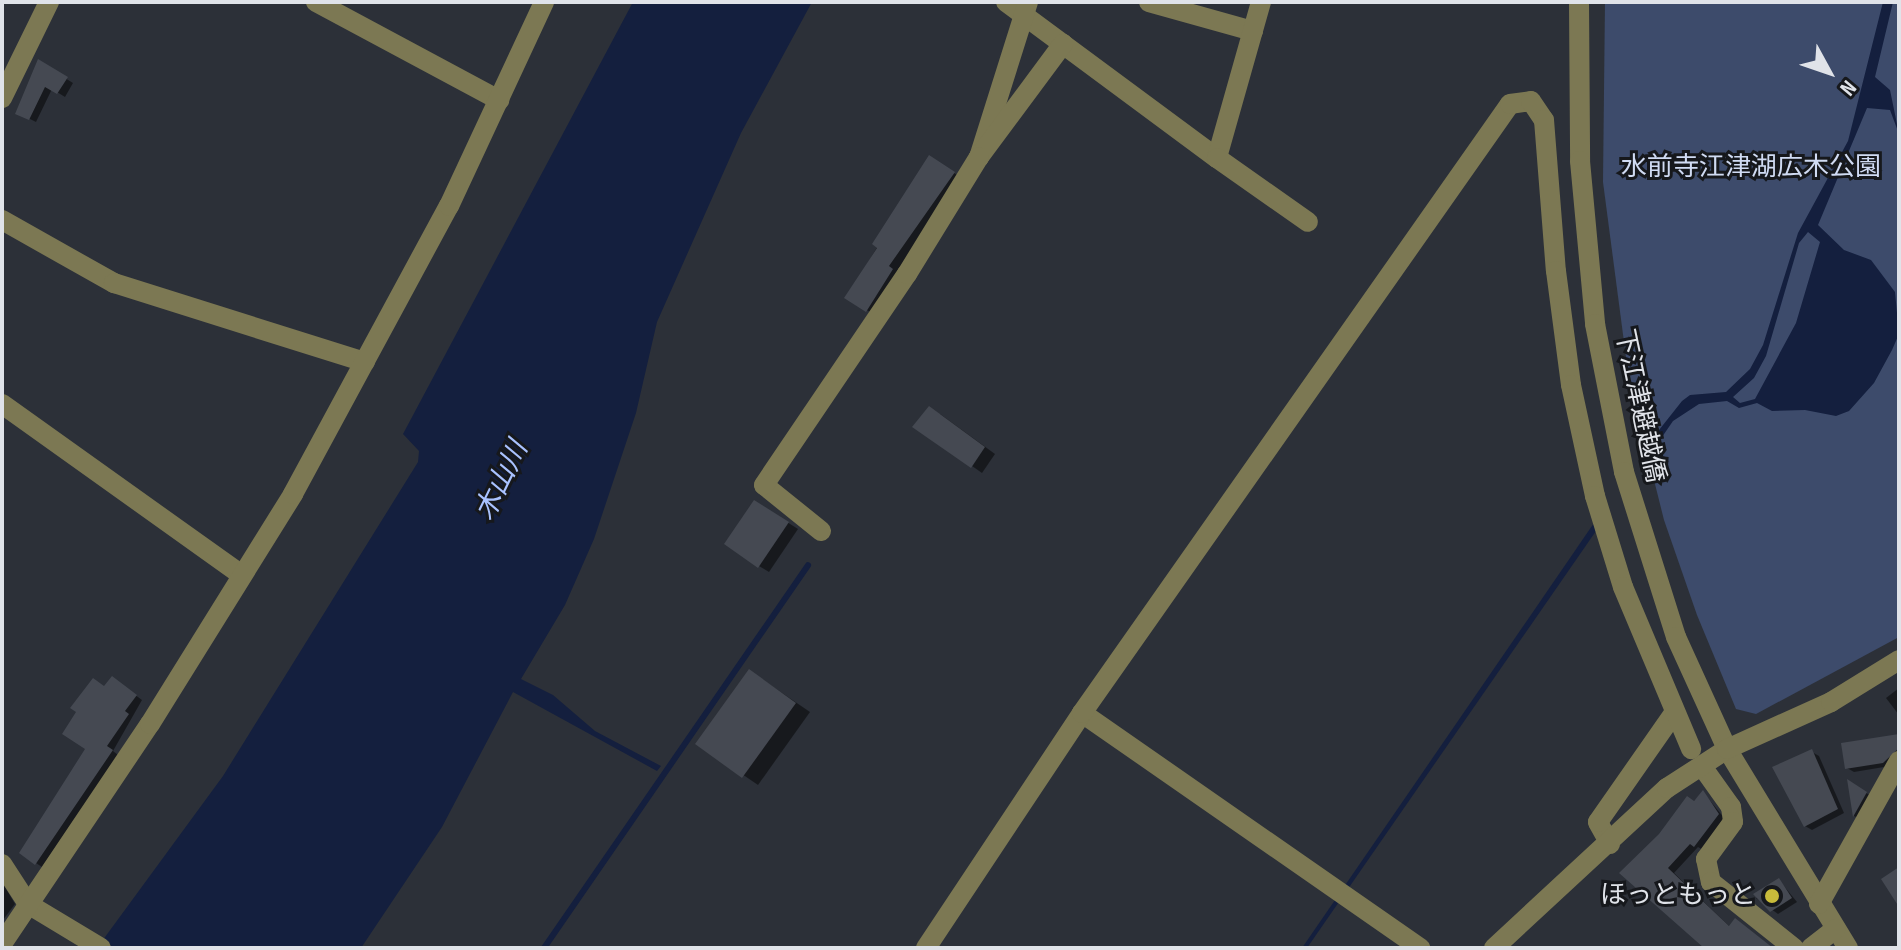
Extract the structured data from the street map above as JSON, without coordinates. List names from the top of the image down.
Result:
{
  "streets": {
    "street": ["下江津避越僑"]
  },
  "water": ["木山川"],
  "parks": ["水前寺江津湖広木公園"],
  "places": ["ほっともっと"],
  "north": "bottom right"
}
